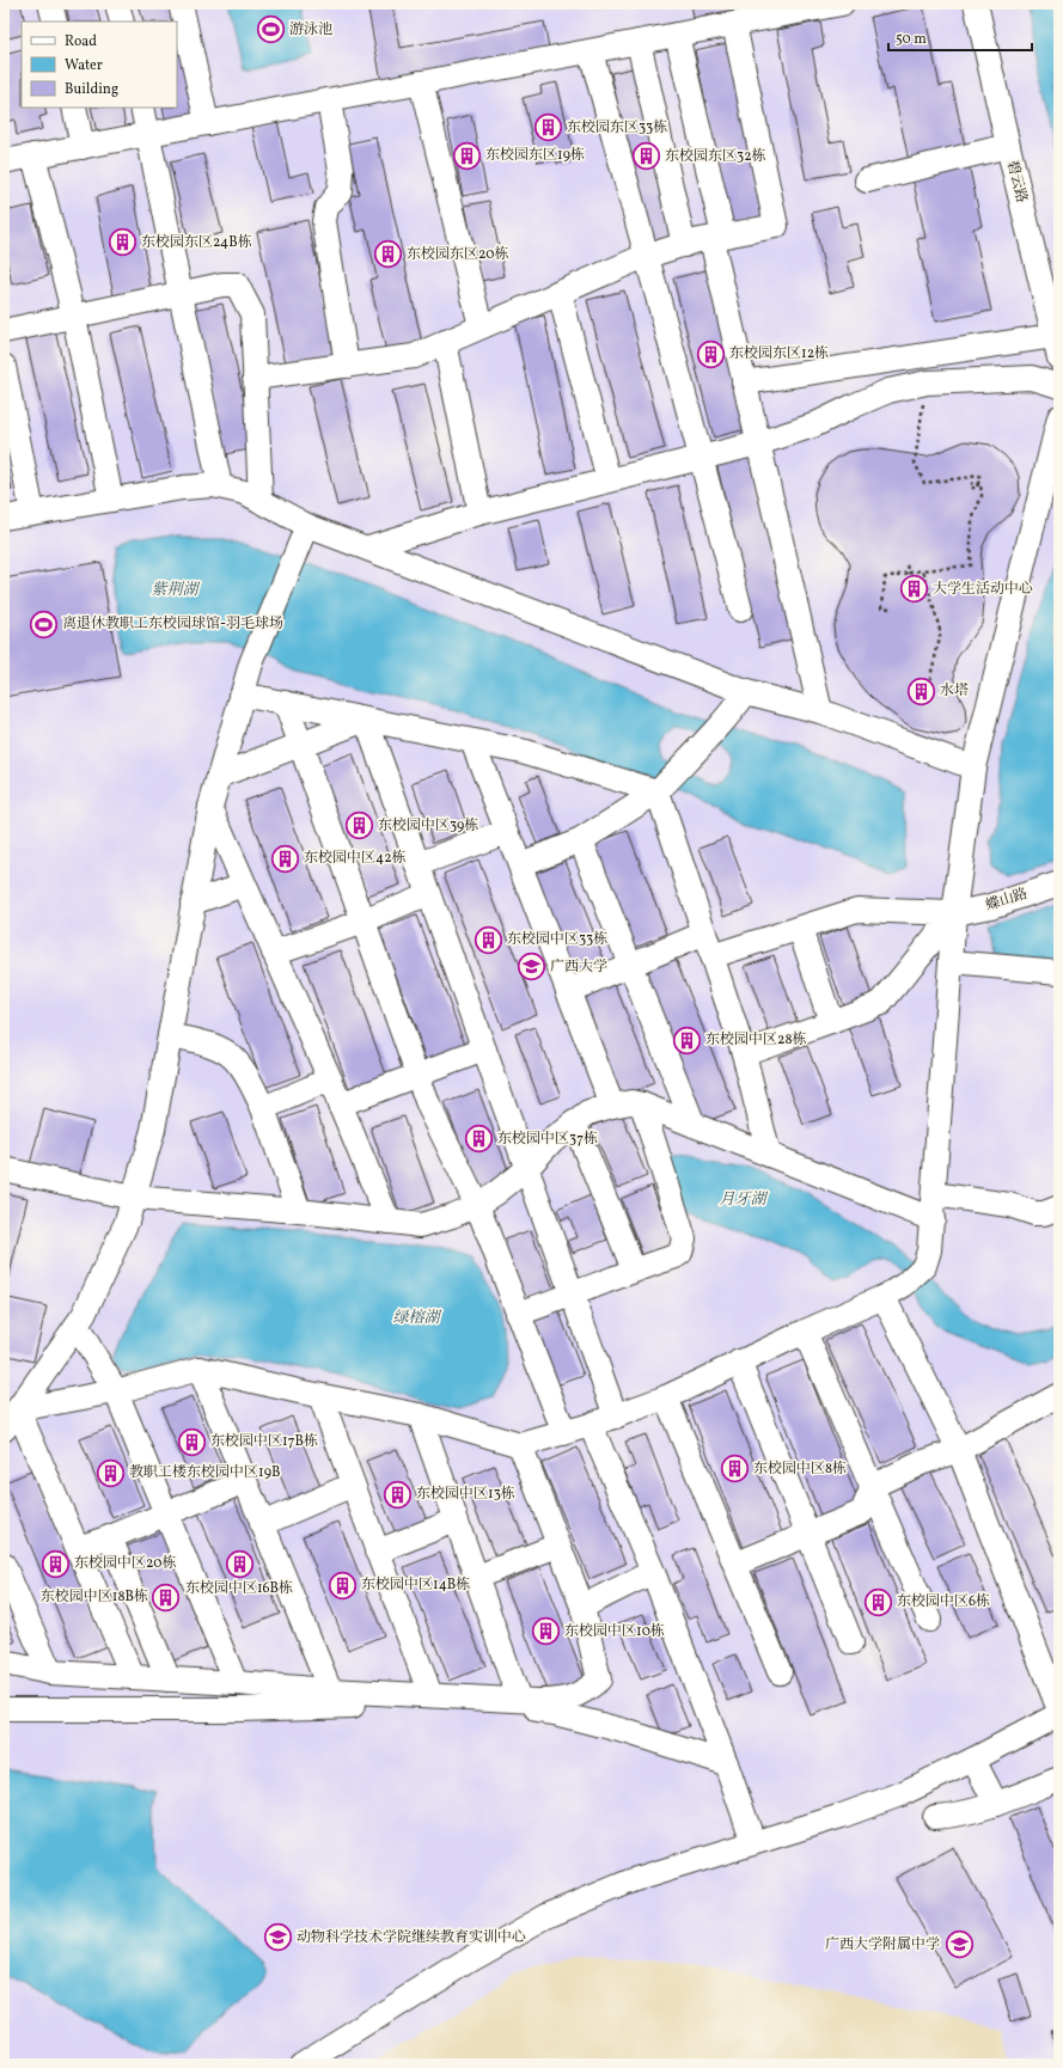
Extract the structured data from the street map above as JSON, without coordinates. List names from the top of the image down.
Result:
{
  "streets": {
    "street": ["碧云路", "蝶山路"]
  },
  "water": ["紫荆湖", "月牙湖", "绿榕湖"],
  "places": {
    "sports": ["游泳池", "离退休教职工东校园球馆-羽毛球场"],
    "building": [
      "东校园东区33栋",
      "东校园东区19栋",
      "东校园东区32栋",
      "东校园东区24B栋",
      "东校园东区20栋",
      "东校园东区12栋",
      "大学生活动中心",
      "水塔",
      "东校园中区39栋",
      "东校园中区42栋",
      "东校园中区33栋",
      "东校园中区28栋",
      "东校园中区37栋",
      "东校园中区17B栋",
      "东校园中区8栋",
      "教职工楼东校园中区19B",
      "东校园中区13栋",
      "东校园中区20栋",
      "东校园中区16B栋",
      "东校园中区14B栋",
      "东校园中区18B栋",
      "东校园中区6栋",
      "东校园中区10栋"
    ],
    "school or university": ["广西大学", "动物科学技术学院继续教育实训中心", "广西大学附属中学"]
  },
  "legend": ["Road", "Water", "Building"],
  "scale_bar": "50 m"
}
